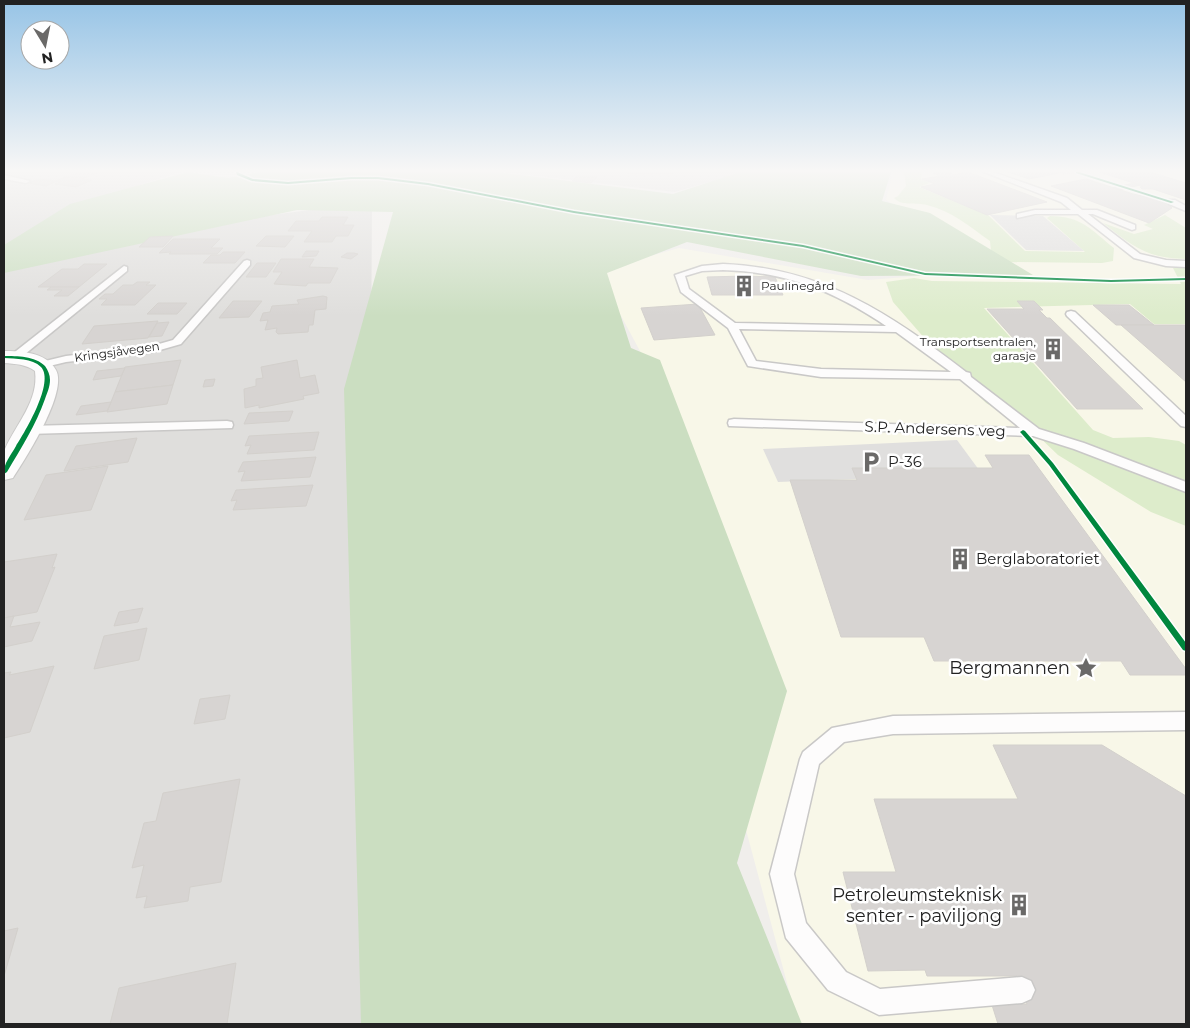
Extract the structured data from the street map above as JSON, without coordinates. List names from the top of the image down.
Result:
{
  "streets": {
    "lane": ["Kringsjåvegen", "S.P. Andersens veg"]
  },
  "places": {
    "building": [
      "Paulinegård",
      "Transportsentralen, garasje",
      "Berglaboratoriet",
      "Petroleumsteknisk senter - paviljong"
    ],
    "parking": ["P-36"],
    "place": ["Bergmannen"]
  },
  "north": "bottom"
}
